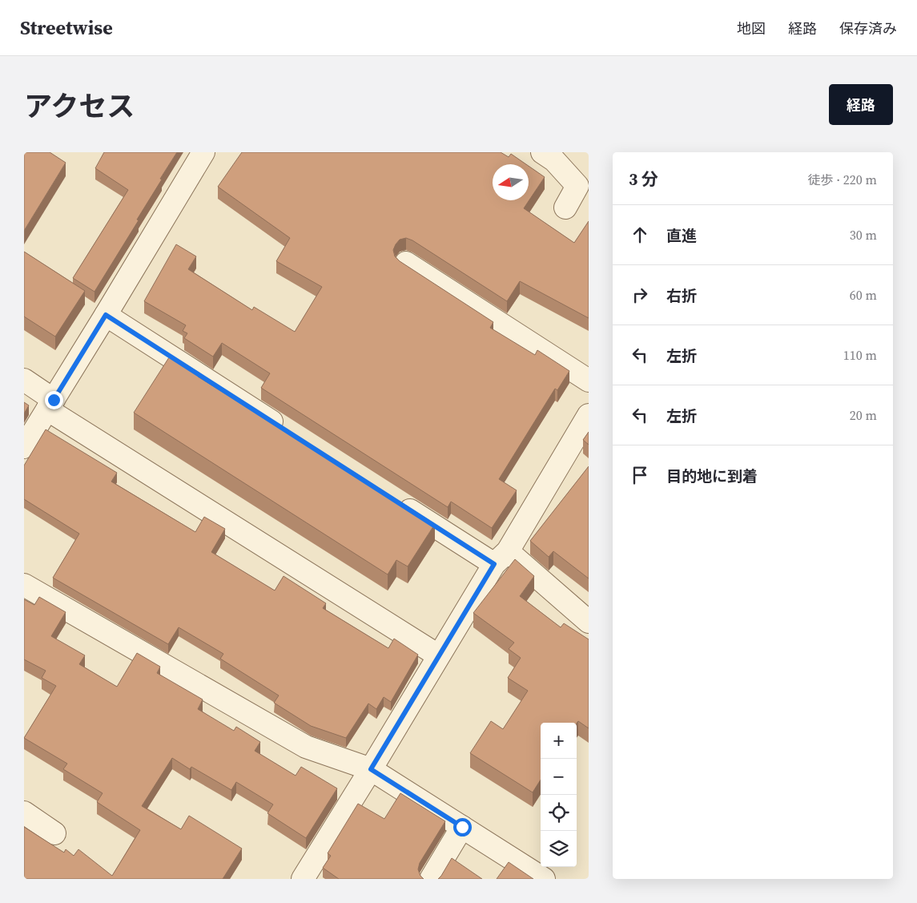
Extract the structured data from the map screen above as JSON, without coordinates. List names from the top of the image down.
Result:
{
  "north": "left",
  "page": {
    "header": "Streetwise",
    "nav": ["地図", "経路", "保存済み"],
    "title": "アクセス",
    "buttons": "経路",
    "heading": ["3 分", "徒歩 · 220 m"],
    "list": [
      ["直進", "30 m"],
      ["右折", "60 m"],
      ["左折", "110 m"],
      ["左折", "20 m"],
      "目的地に到着"
    ],
    "map_buttons": ["+", "−"]
  }
}
